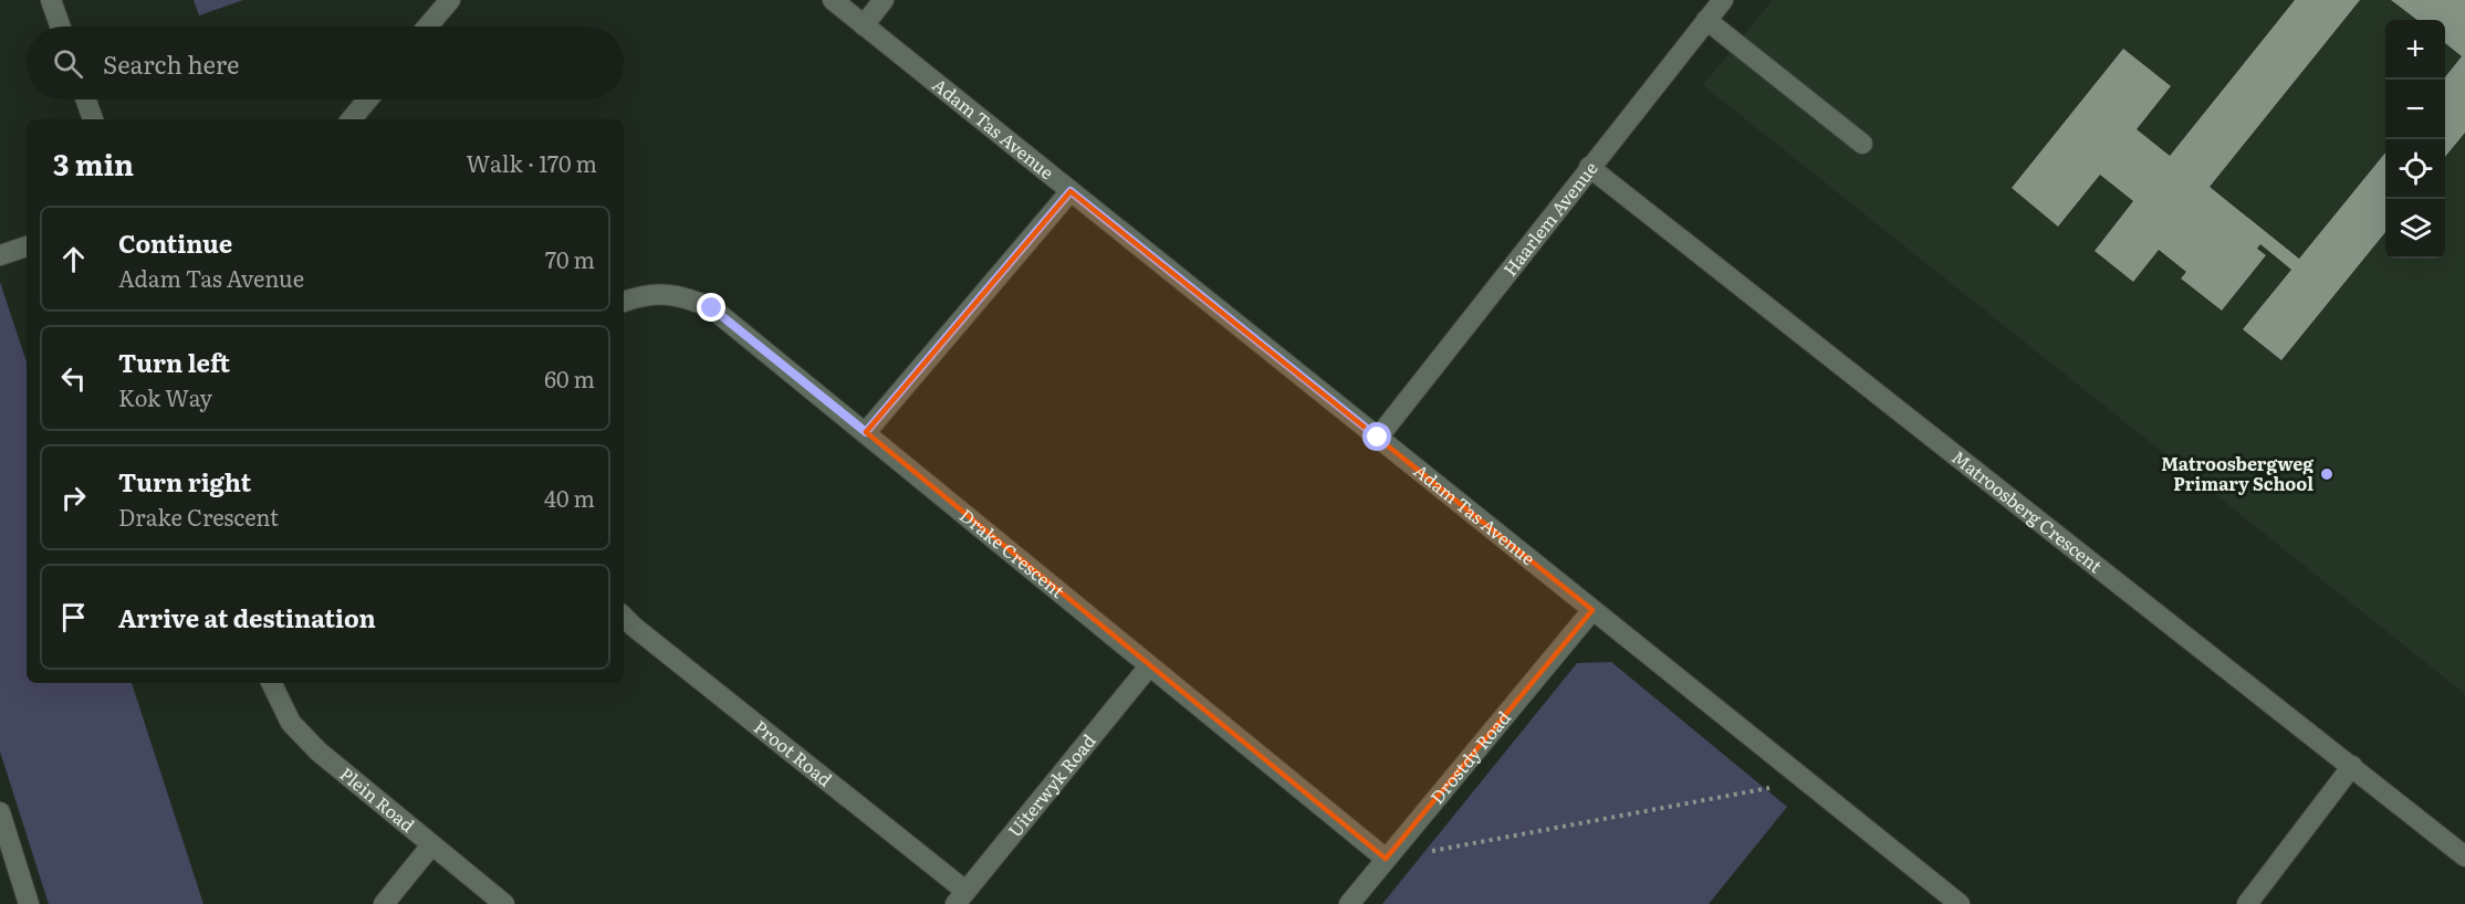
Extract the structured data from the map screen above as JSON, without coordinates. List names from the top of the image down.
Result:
{
  "streets": {
    "street": [
      "Adam Tas Avenue",
      "Haarlem Avenue",
      "Matroosberg Crescent",
      "Drake Crescent",
      "Proot Road",
      "Drostdy Road",
      "Uiterwyk Road",
      "Plein Road"
    ]
  },
  "crossings": [
    ["Adam Tas Avenue", "Haarlem Avenue"],
    ["Adam Tas Avenue", "Drostdy Road"],
    ["Haarlem Avenue", "Matroosberg Crescent"],
    ["Drake Crescent", "Drostdy Road"],
    ["Drake Crescent", "Uiterwyk Road"],
    ["Proot Road", "Uiterwyk Road"]
  ],
  "places": ["Matroosbergweg Primary School"],
  "page": {
    "map_buttons": ["+", "−"],
    "search": "Search here",
    "heading": ["3 min", "Walk · 170 m"],
    "list": [
      ["Continue", "Adam Tas Avenue", "70 m"],
      ["Turn left", "Kok Way", "60 m"],
      ["Turn right", "Drake Crescent", "40 m"],
      "Arrive at destination"
    ]
  }
}
